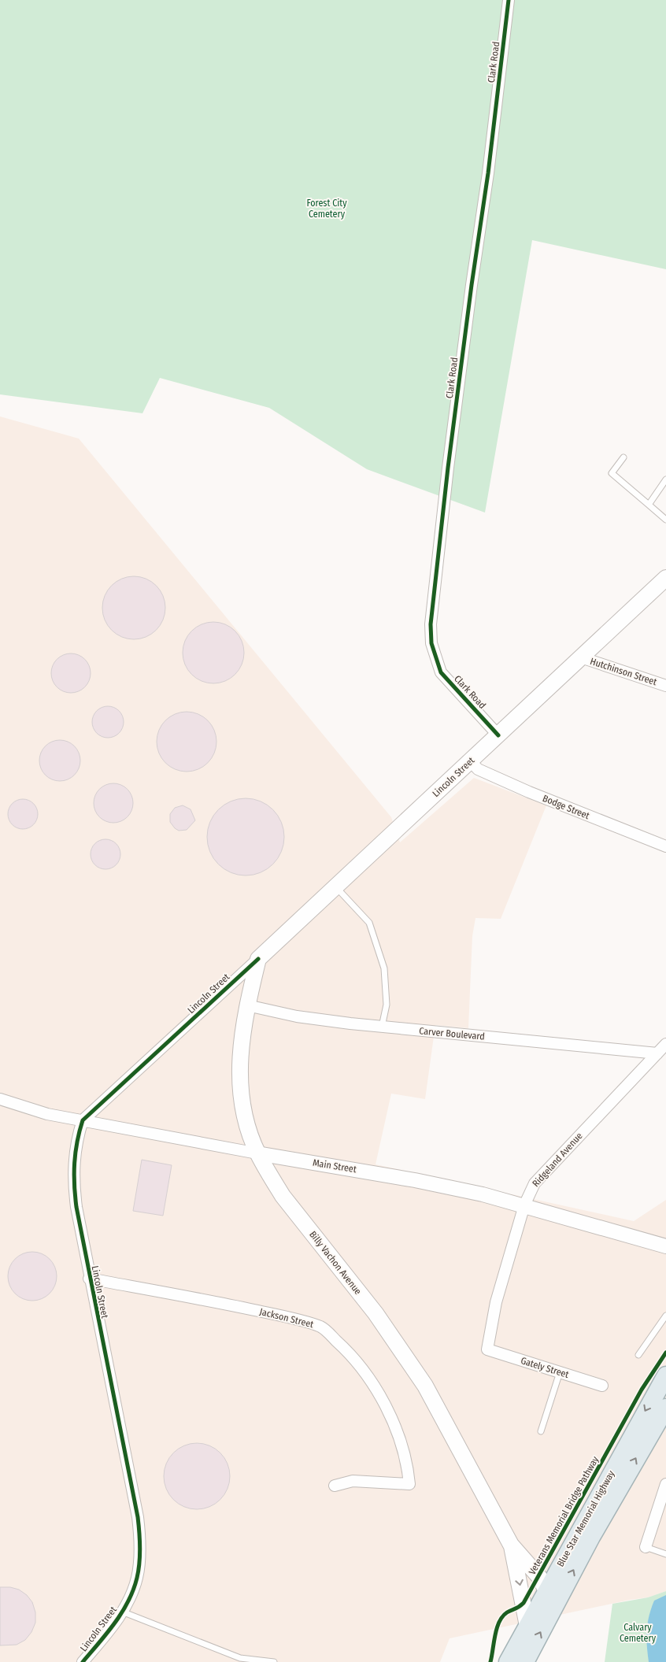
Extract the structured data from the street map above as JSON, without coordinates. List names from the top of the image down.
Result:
{
  "streets": {
    "main road": ["Lincoln Street", "Billy Vachon Avenue", "Blue Star Memorial Highway"],
    "street": [
      "Clark Road",
      "Hutchinson Street",
      "Bodge Street",
      "Carver Boulevard",
      "Ridgeland Avenue",
      "Main Street",
      "Jackson Street",
      "Gately Street"
    ],
    "cycle path": ["Veterans Memorial Bridge Pathway"]
  },
  "crossings": [
    ["Clark Road", "Lincoln Street"],
    ["Hutchinson Street", "Lincoln Street"],
    ["Lincoln Street", "Bodge Street"],
    ["Lincoln Street", "Main Street"],
    ["Lincoln Street", "Billy Vachon Avenue"],
    ["Lincoln Street", "Jackson Street"],
    ["Carver Boulevard", "Ridgeland Avenue"],
    ["Carver Boulevard", "Billy Vachon Avenue"],
    ["Ridgeland Avenue", "Main Street"],
    ["Ridgeland Avenue", "Gately Street"],
    ["Main Street", "Billy Vachon Avenue"],
    ["Billy Vachon Avenue", "Blue Star Memorial Highway"]
  ],
  "parks": ["Forest City Cemetery", "Calvary Cemetery"]
}
